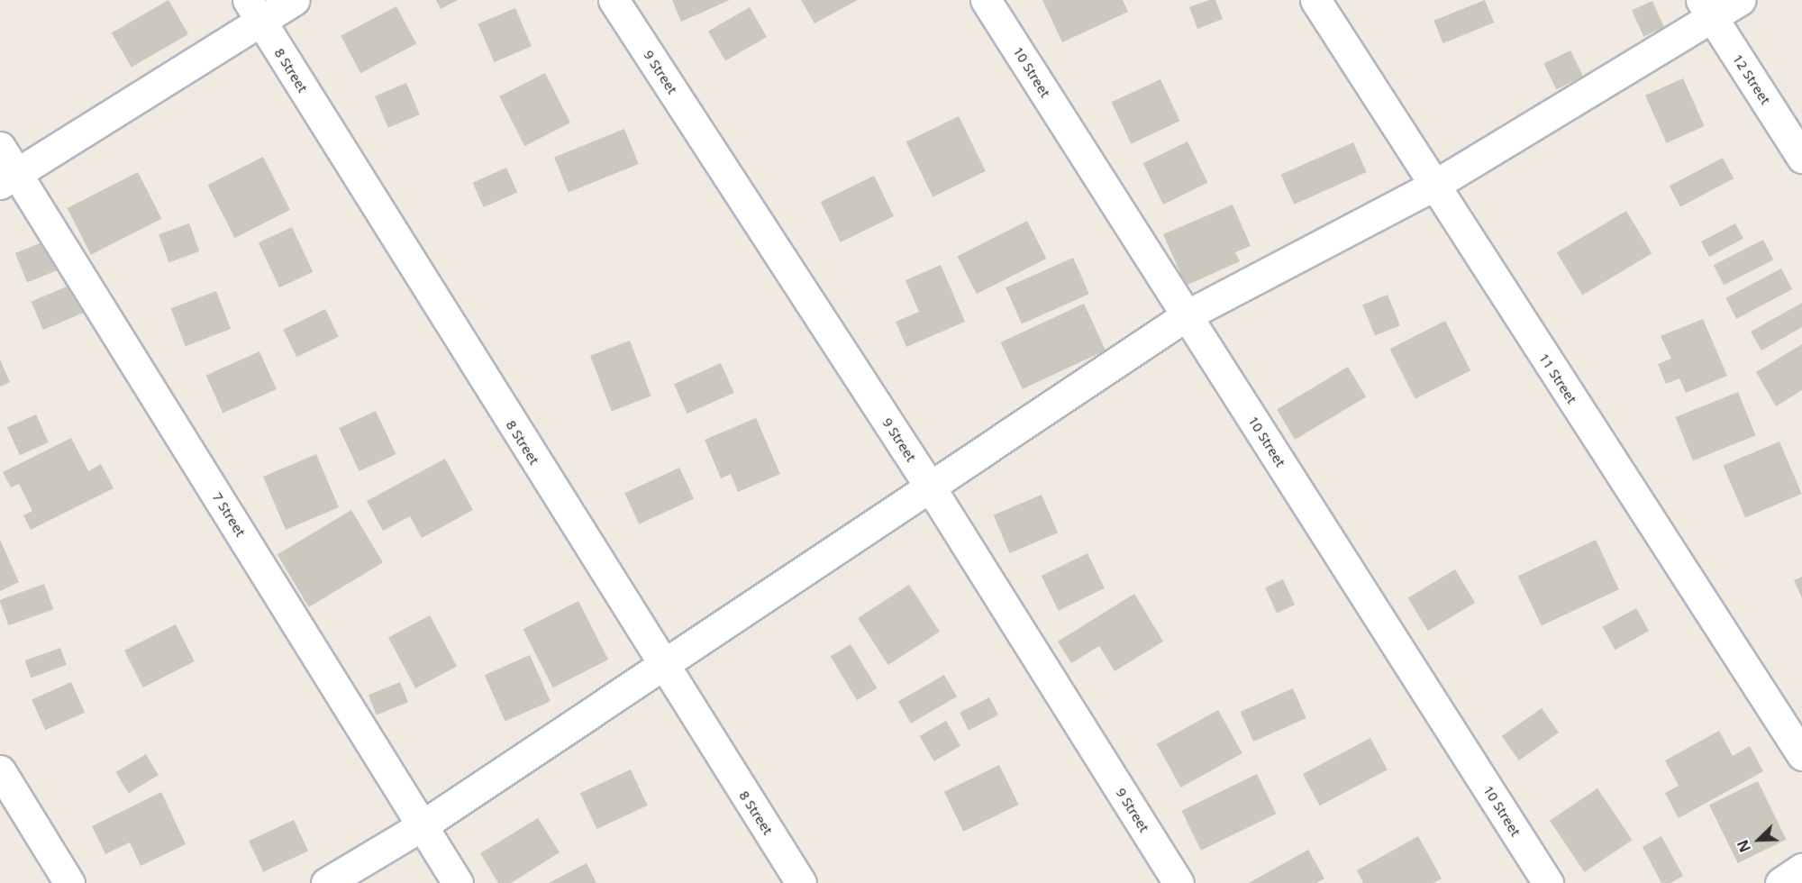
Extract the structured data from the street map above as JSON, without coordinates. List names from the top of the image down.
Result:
{
  "streets": {
    "street": [
      "8 Street",
      "9 Street",
      "10 Street",
      "12 Street",
      "11 Street",
      "7 Street"
    ]
  },
  "north": "bottom left"
}
